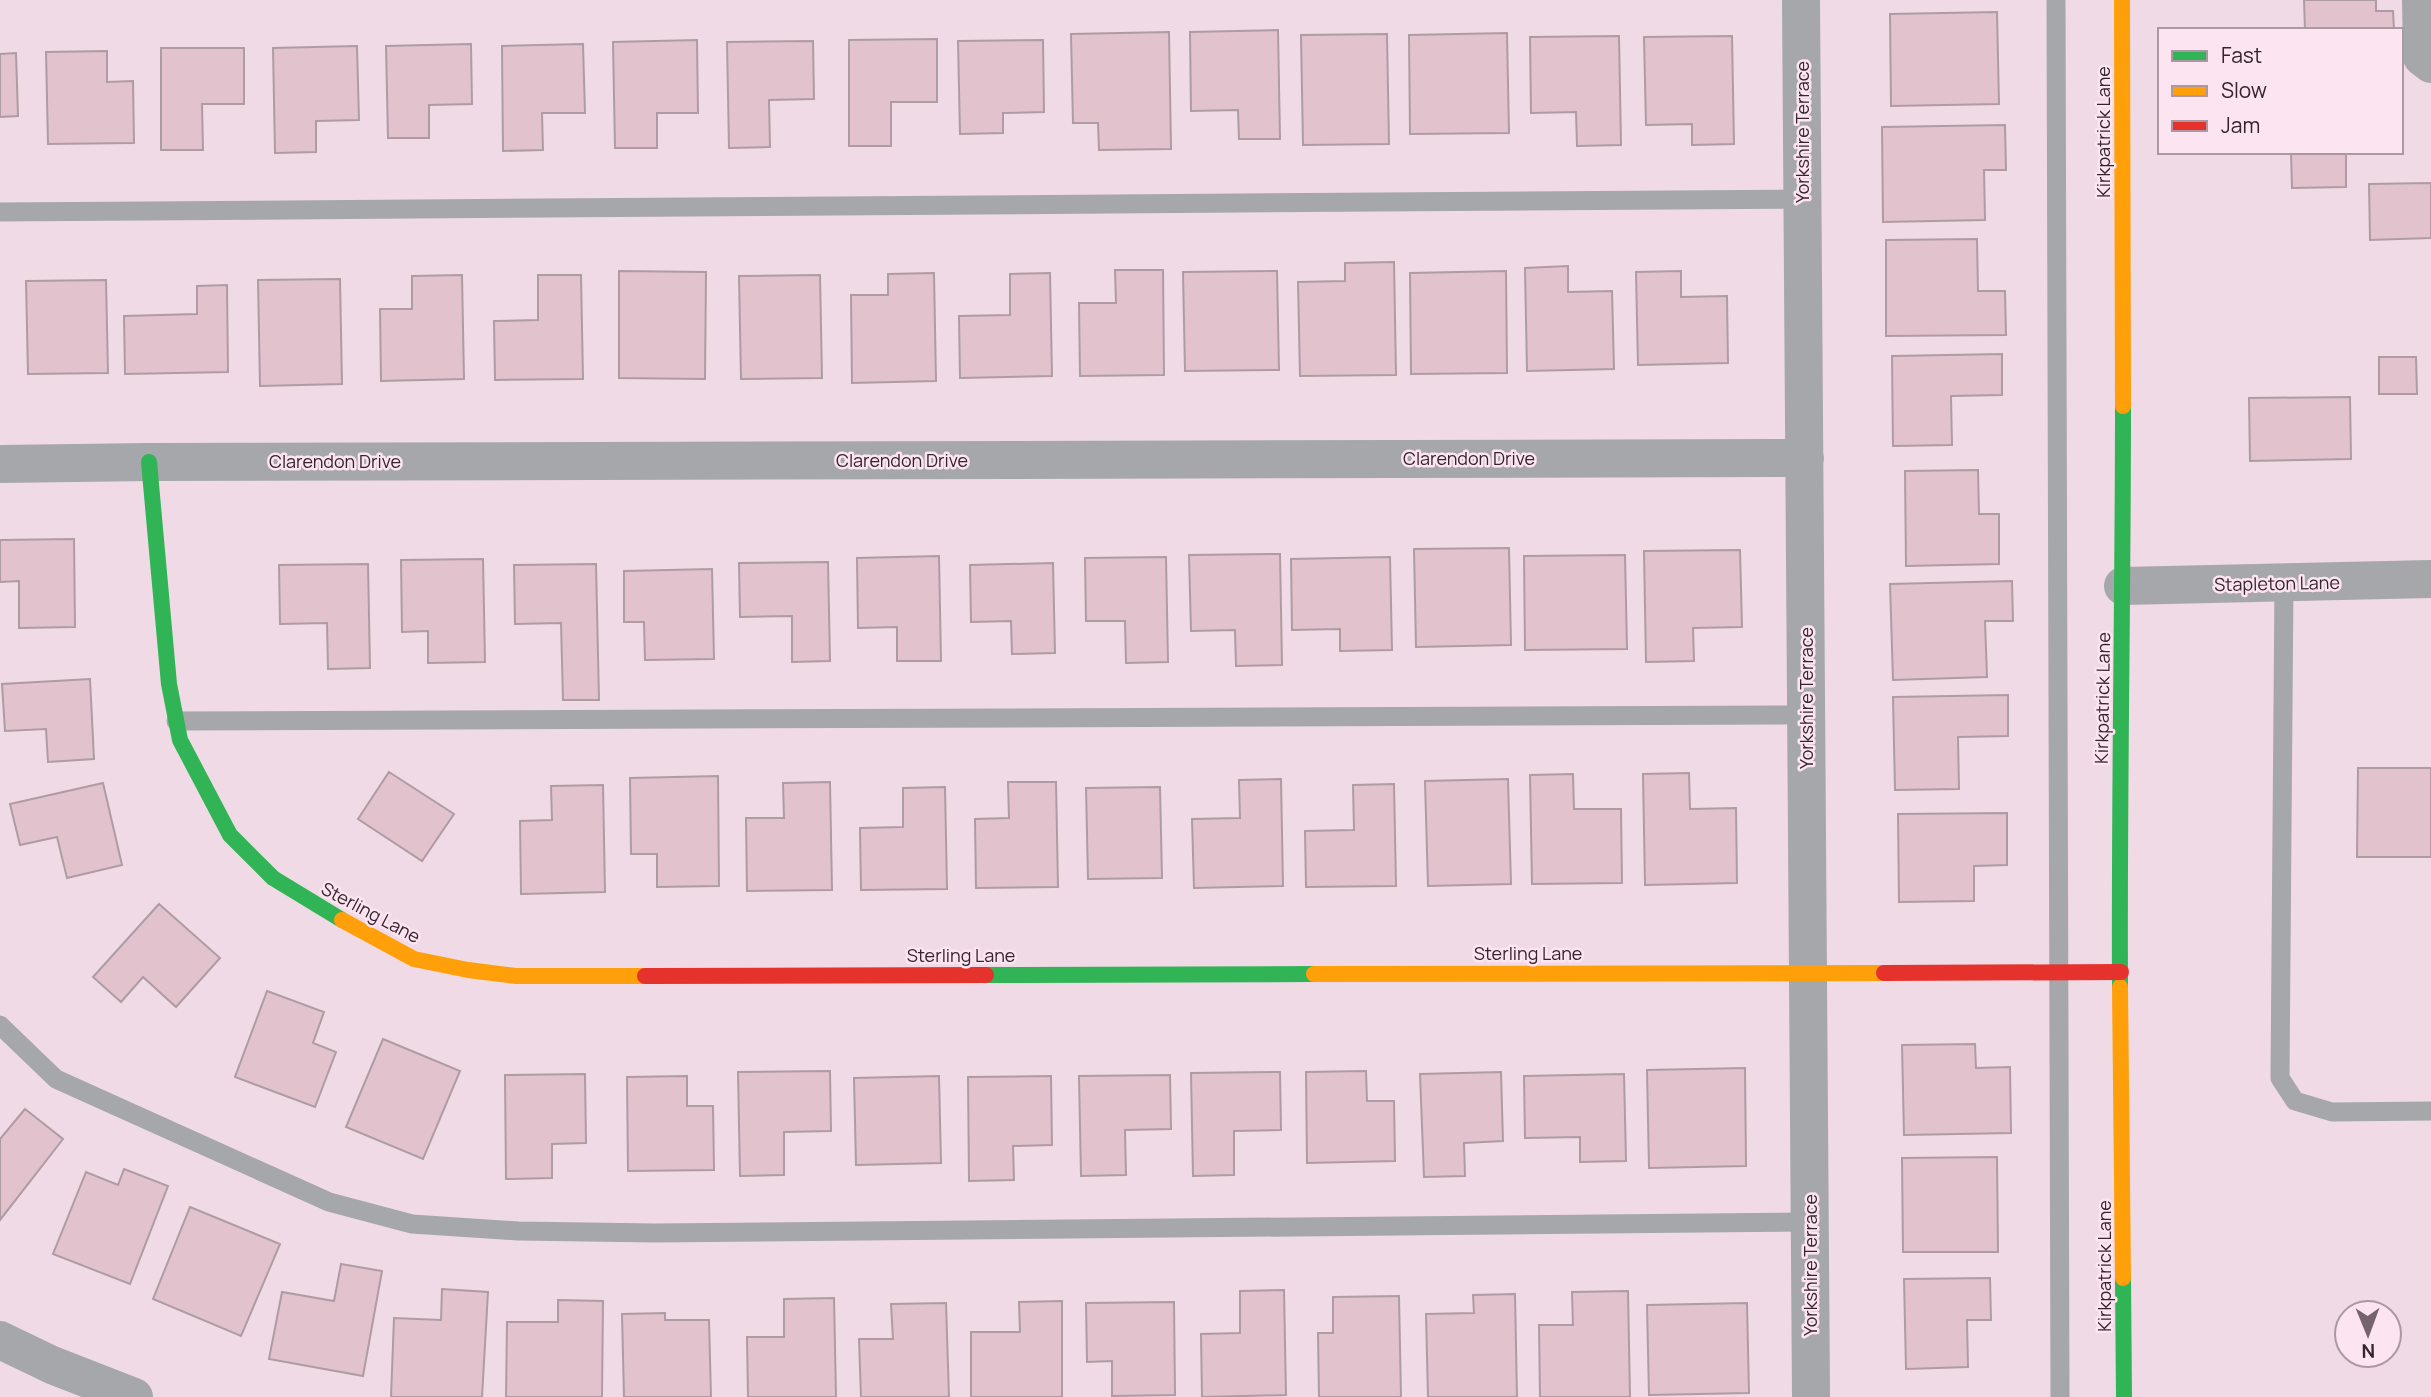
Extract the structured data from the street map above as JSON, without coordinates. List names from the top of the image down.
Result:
{
  "streets": {
    "street": [
      "Yorkshire Terrace",
      "Kirkpatrick Lane",
      "Clarendon Drive",
      "Stapleton Lane",
      "Sterling Lane"
    ]
  },
  "crossings": [
    ["Yorkshire Terrace", "Clarendon Drive"],
    ["Yorkshire Terrace", "Sterling Lane"],
    ["Kirkpatrick Lane", "Stapleton Lane"],
    ["Kirkpatrick Lane", "Sterling Lane"],
    ["Clarendon Drive", "Sterling Lane"]
  ],
  "legend": ["Fast", "Slow", "Jam"],
  "north": "bottom"
}
